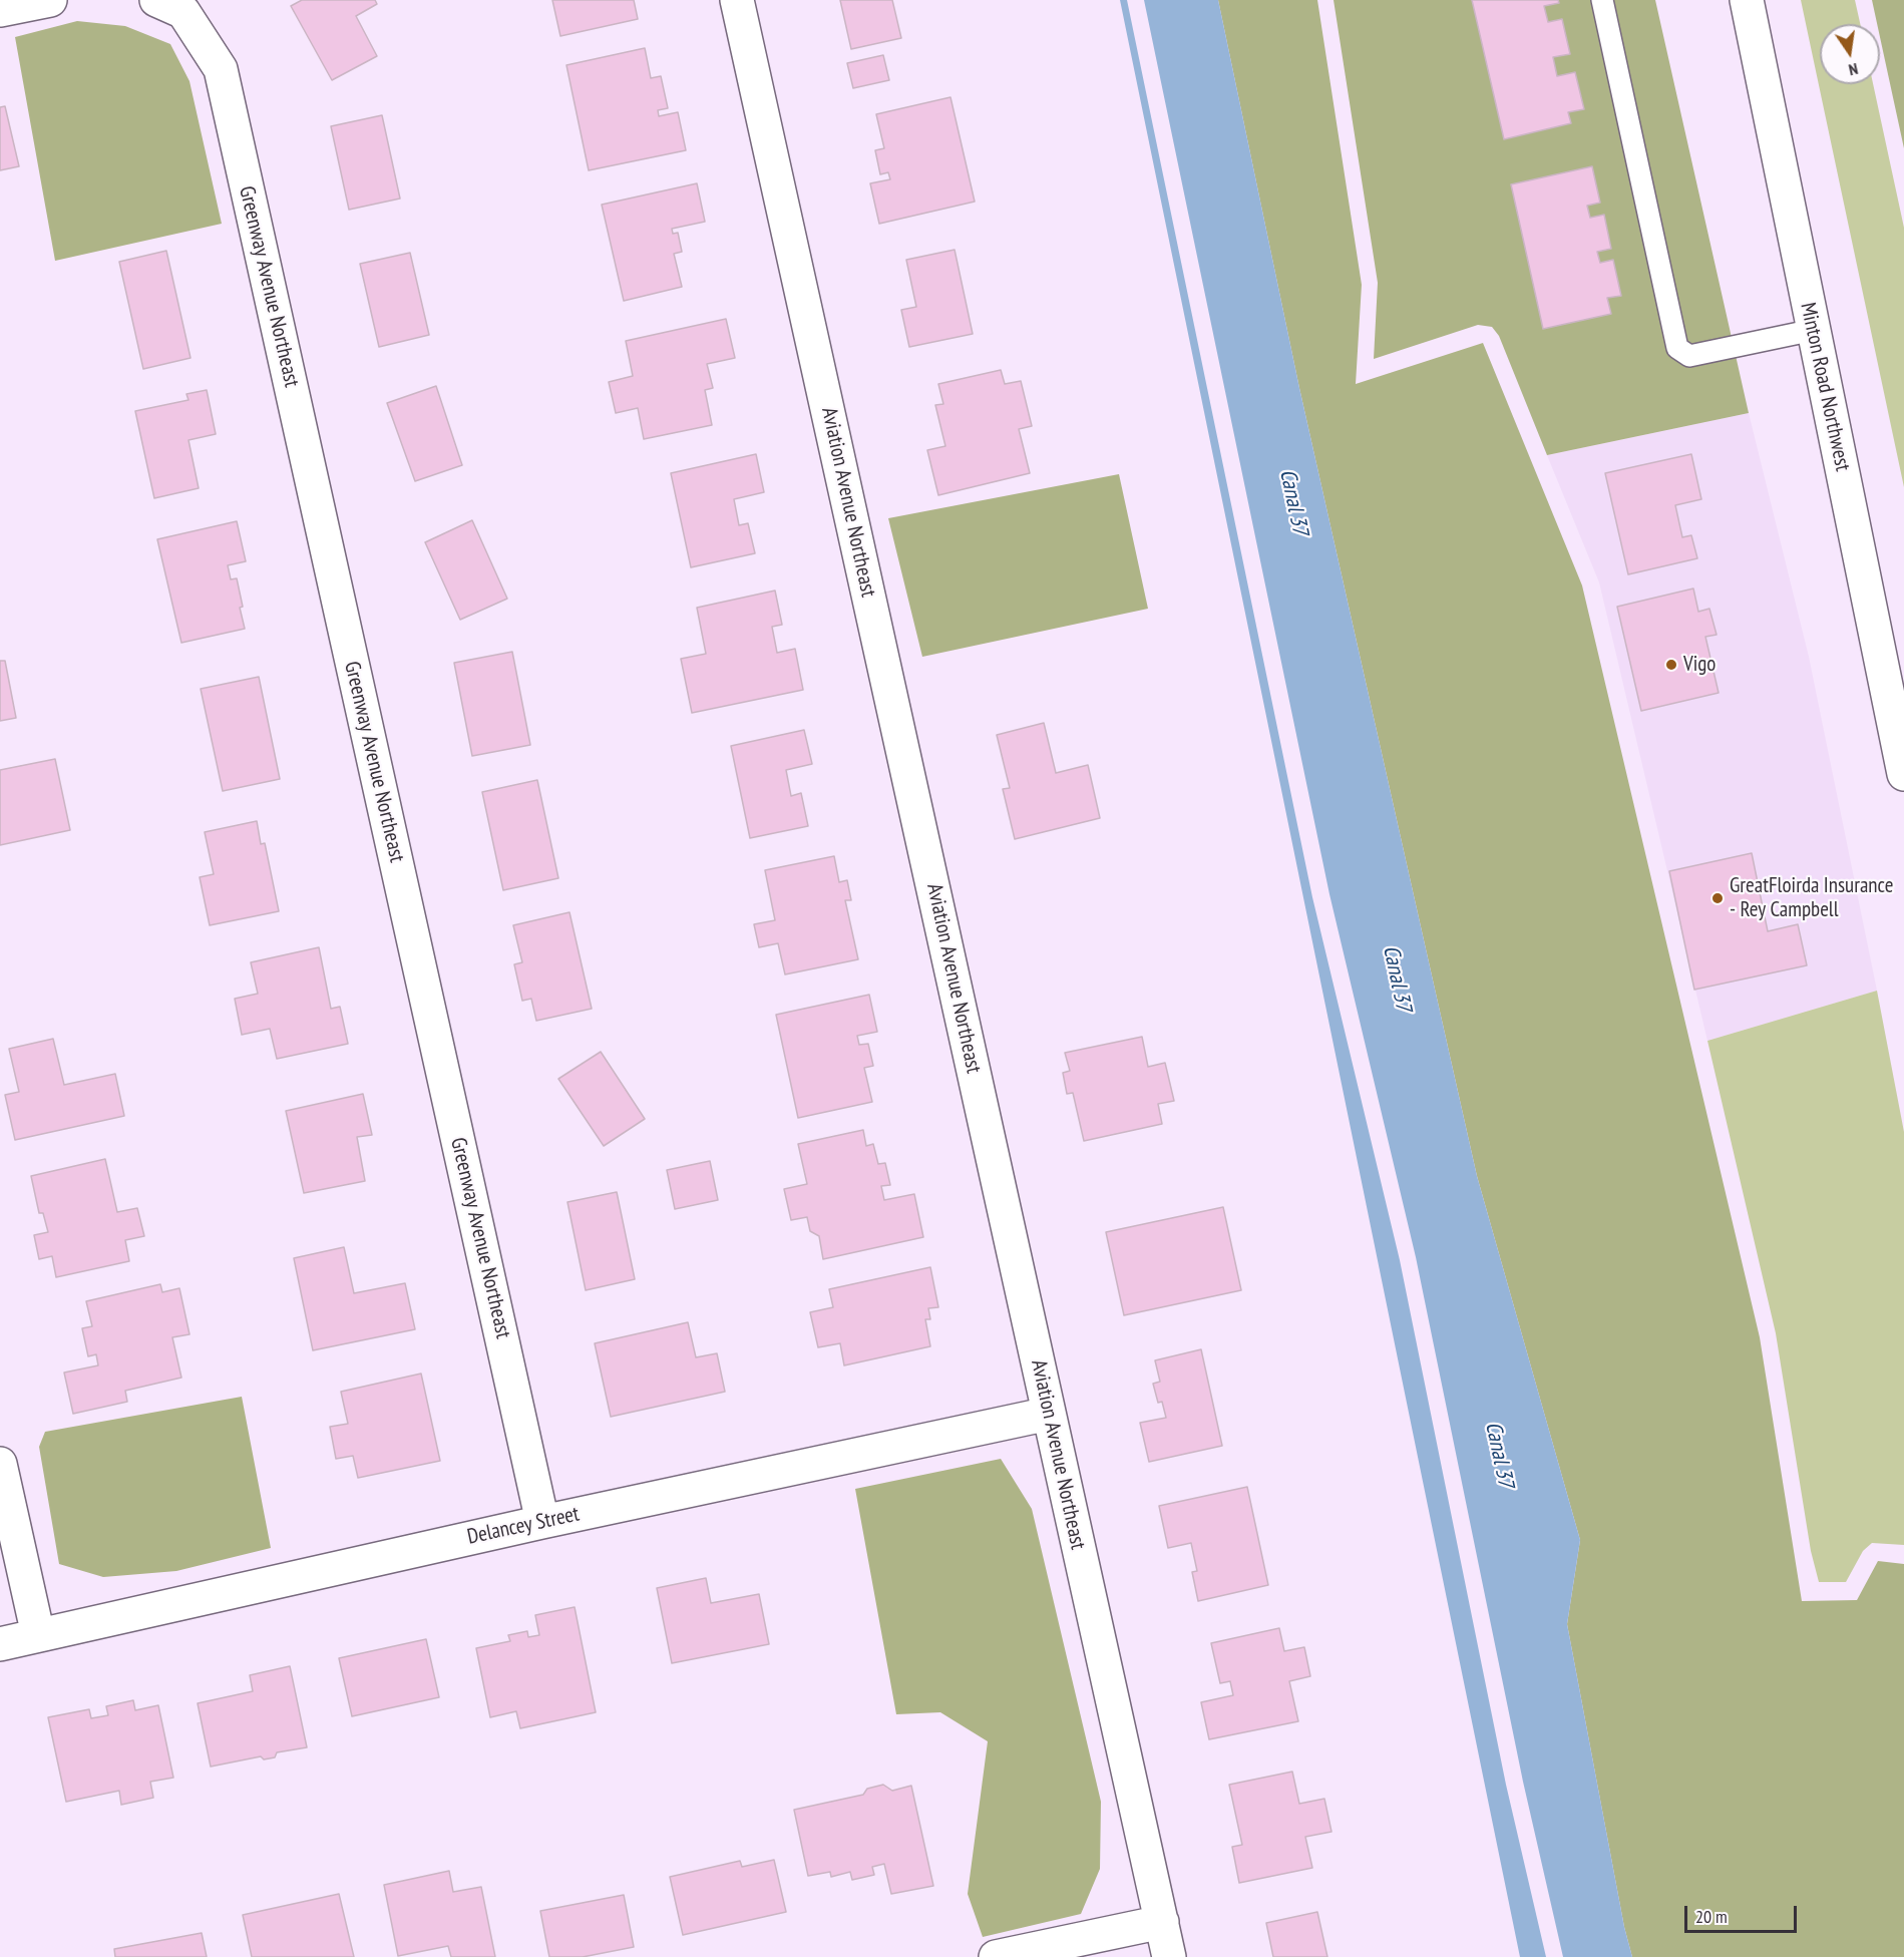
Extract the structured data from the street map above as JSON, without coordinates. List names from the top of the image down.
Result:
{
  "streets": {
    "street": [
      "Greenway Avenue Northeast",
      "Minton Road Northwest",
      "Aviation Avenue Northeast",
      "Delancey Street"
    ]
  },
  "crossings": [
    ["Greenway Avenue Northeast", "Delancey Street"],
    ["Aviation Avenue Northeast", "Delancey Street"]
  ],
  "water": ["Canal 37"],
  "places": ["Vigo", "GreatFloirda Insurance - Rey Campbell"],
  "scale_bar": "20 m",
  "north": "bottom"
}
